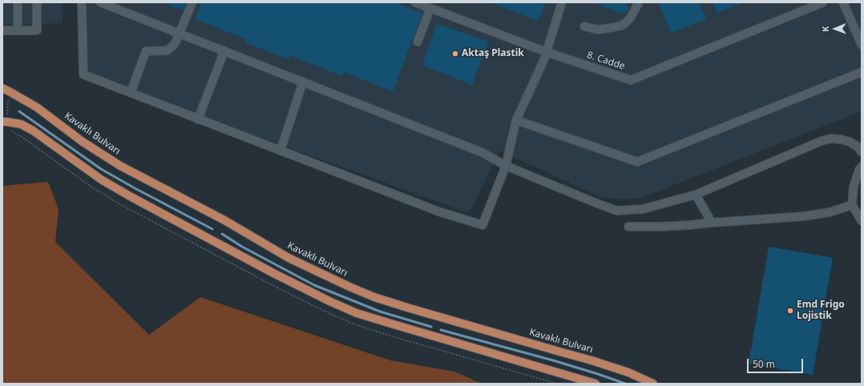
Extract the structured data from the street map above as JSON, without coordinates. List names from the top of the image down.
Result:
{
  "streets": {
    "main road": ["Kavaklı Bulvarı"],
    "street": ["8. Cadde"]
  },
  "places": ["Aktaş Plastik", "Emd Frigo Lojistik"],
  "scale_bar": "50 m",
  "north": "left"
}
